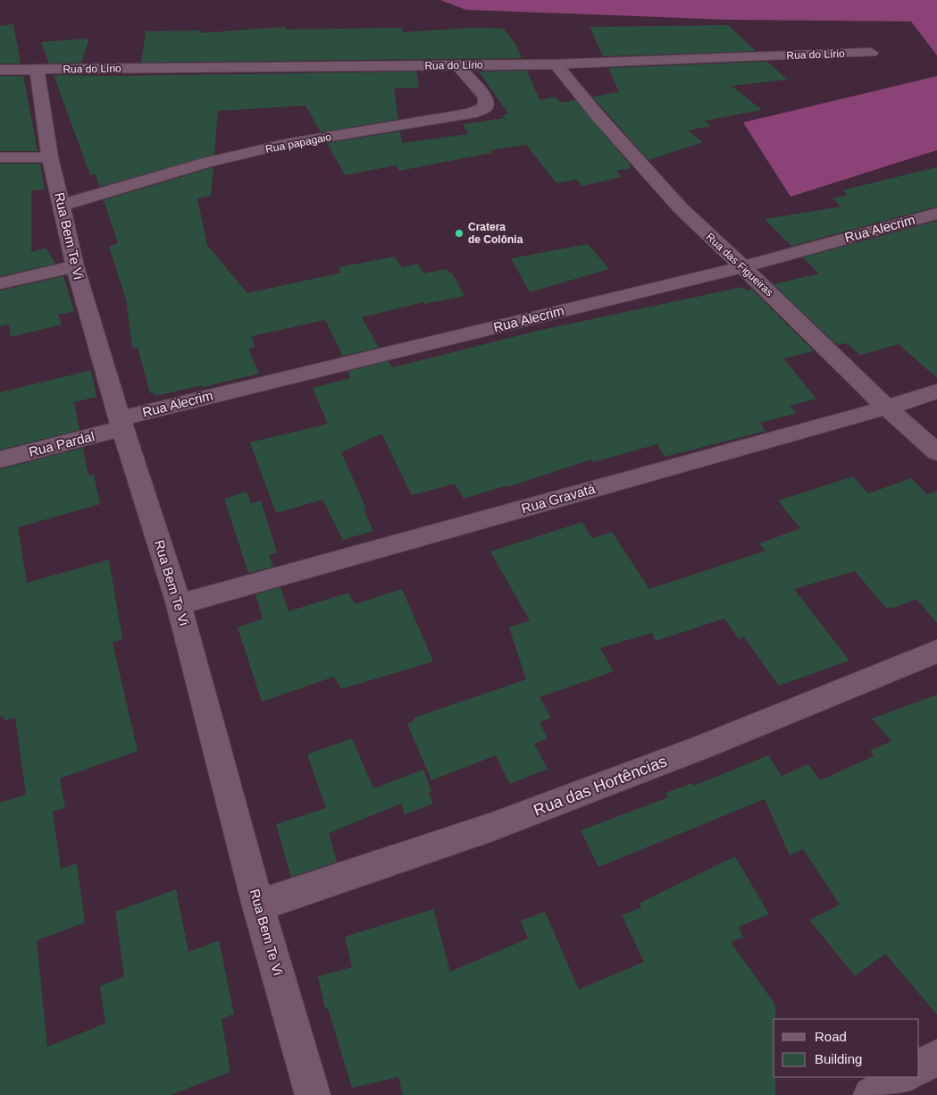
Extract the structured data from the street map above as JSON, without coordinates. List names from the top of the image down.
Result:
{
  "streets": {
    "street": [
      "Rua do Lírio",
      "Rua papagaio",
      "Rua Alecrim",
      "Rua Bem Te Vi",
      "Rua das Figueiras",
      "Rua Pardal",
      "Rua Gravatá",
      "Rua das Hortências"
    ]
  },
  "crossings": [
    ["Rua do Lírio", "Rua papagaio"],
    ["Rua do Lírio", "Rua Bem Te Vi"],
    ["Rua do Lírio", "Rua das Figueiras"],
    ["Rua papagaio", "Rua Bem Te Vi"],
    ["Rua Alecrim", "Rua Bem Te Vi"],
    ["Rua Alecrim", "Rua das Figueiras"],
    ["Rua Alecrim", "Rua Pardal"],
    ["Rua Bem Te Vi", "Rua Pardal"],
    ["Rua Bem Te Vi", "Rua Gravatá"],
    ["Rua Bem Te Vi", "Rua das Hortências"],
    ["Rua das Figueiras", "Rua Gravatá"]
  ],
  "places": ["Cratera de Colônia"],
  "legend": ["Road", "Building"]
}
